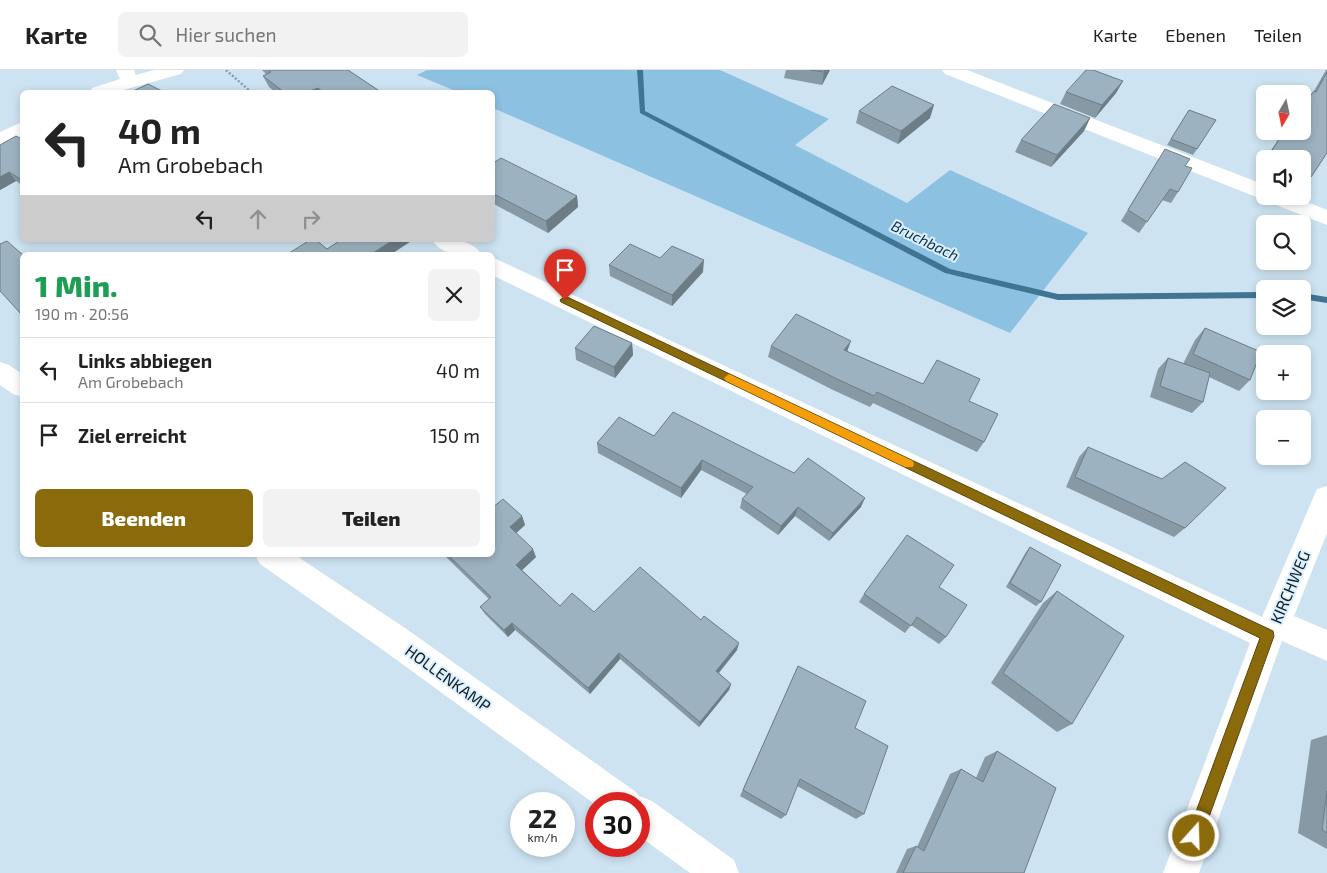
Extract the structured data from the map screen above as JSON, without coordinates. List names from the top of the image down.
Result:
{
  "streets": {
    "street": ["KIRCHWEG", "HOLLENKAMP"]
  },
  "water": ["Bruchbach"],
  "north": "bottom",
  "page": {
    "header": "Karte",
    "search": "Hier suchen",
    "nav": ["Karte", "Ebenen", "Teilen"],
    "map_buttons": ["+", "−"],
    "turn": ["40 m", "Am Grobebach"],
    "heading": ["1 Min.", "190 m · 20:56"],
    "list": [
      {
        "name": "Links abbiegen",
        "note": "Am Grobebach",
        "value": "40 m"
      },
      {
        "name": "Ziel erreicht",
        "value": "150 m"
      }
    ],
    "buttons": ["Beenden", "Teilen"],
    "speed": "22 km/h",
    "limit": "30"
  }
}
